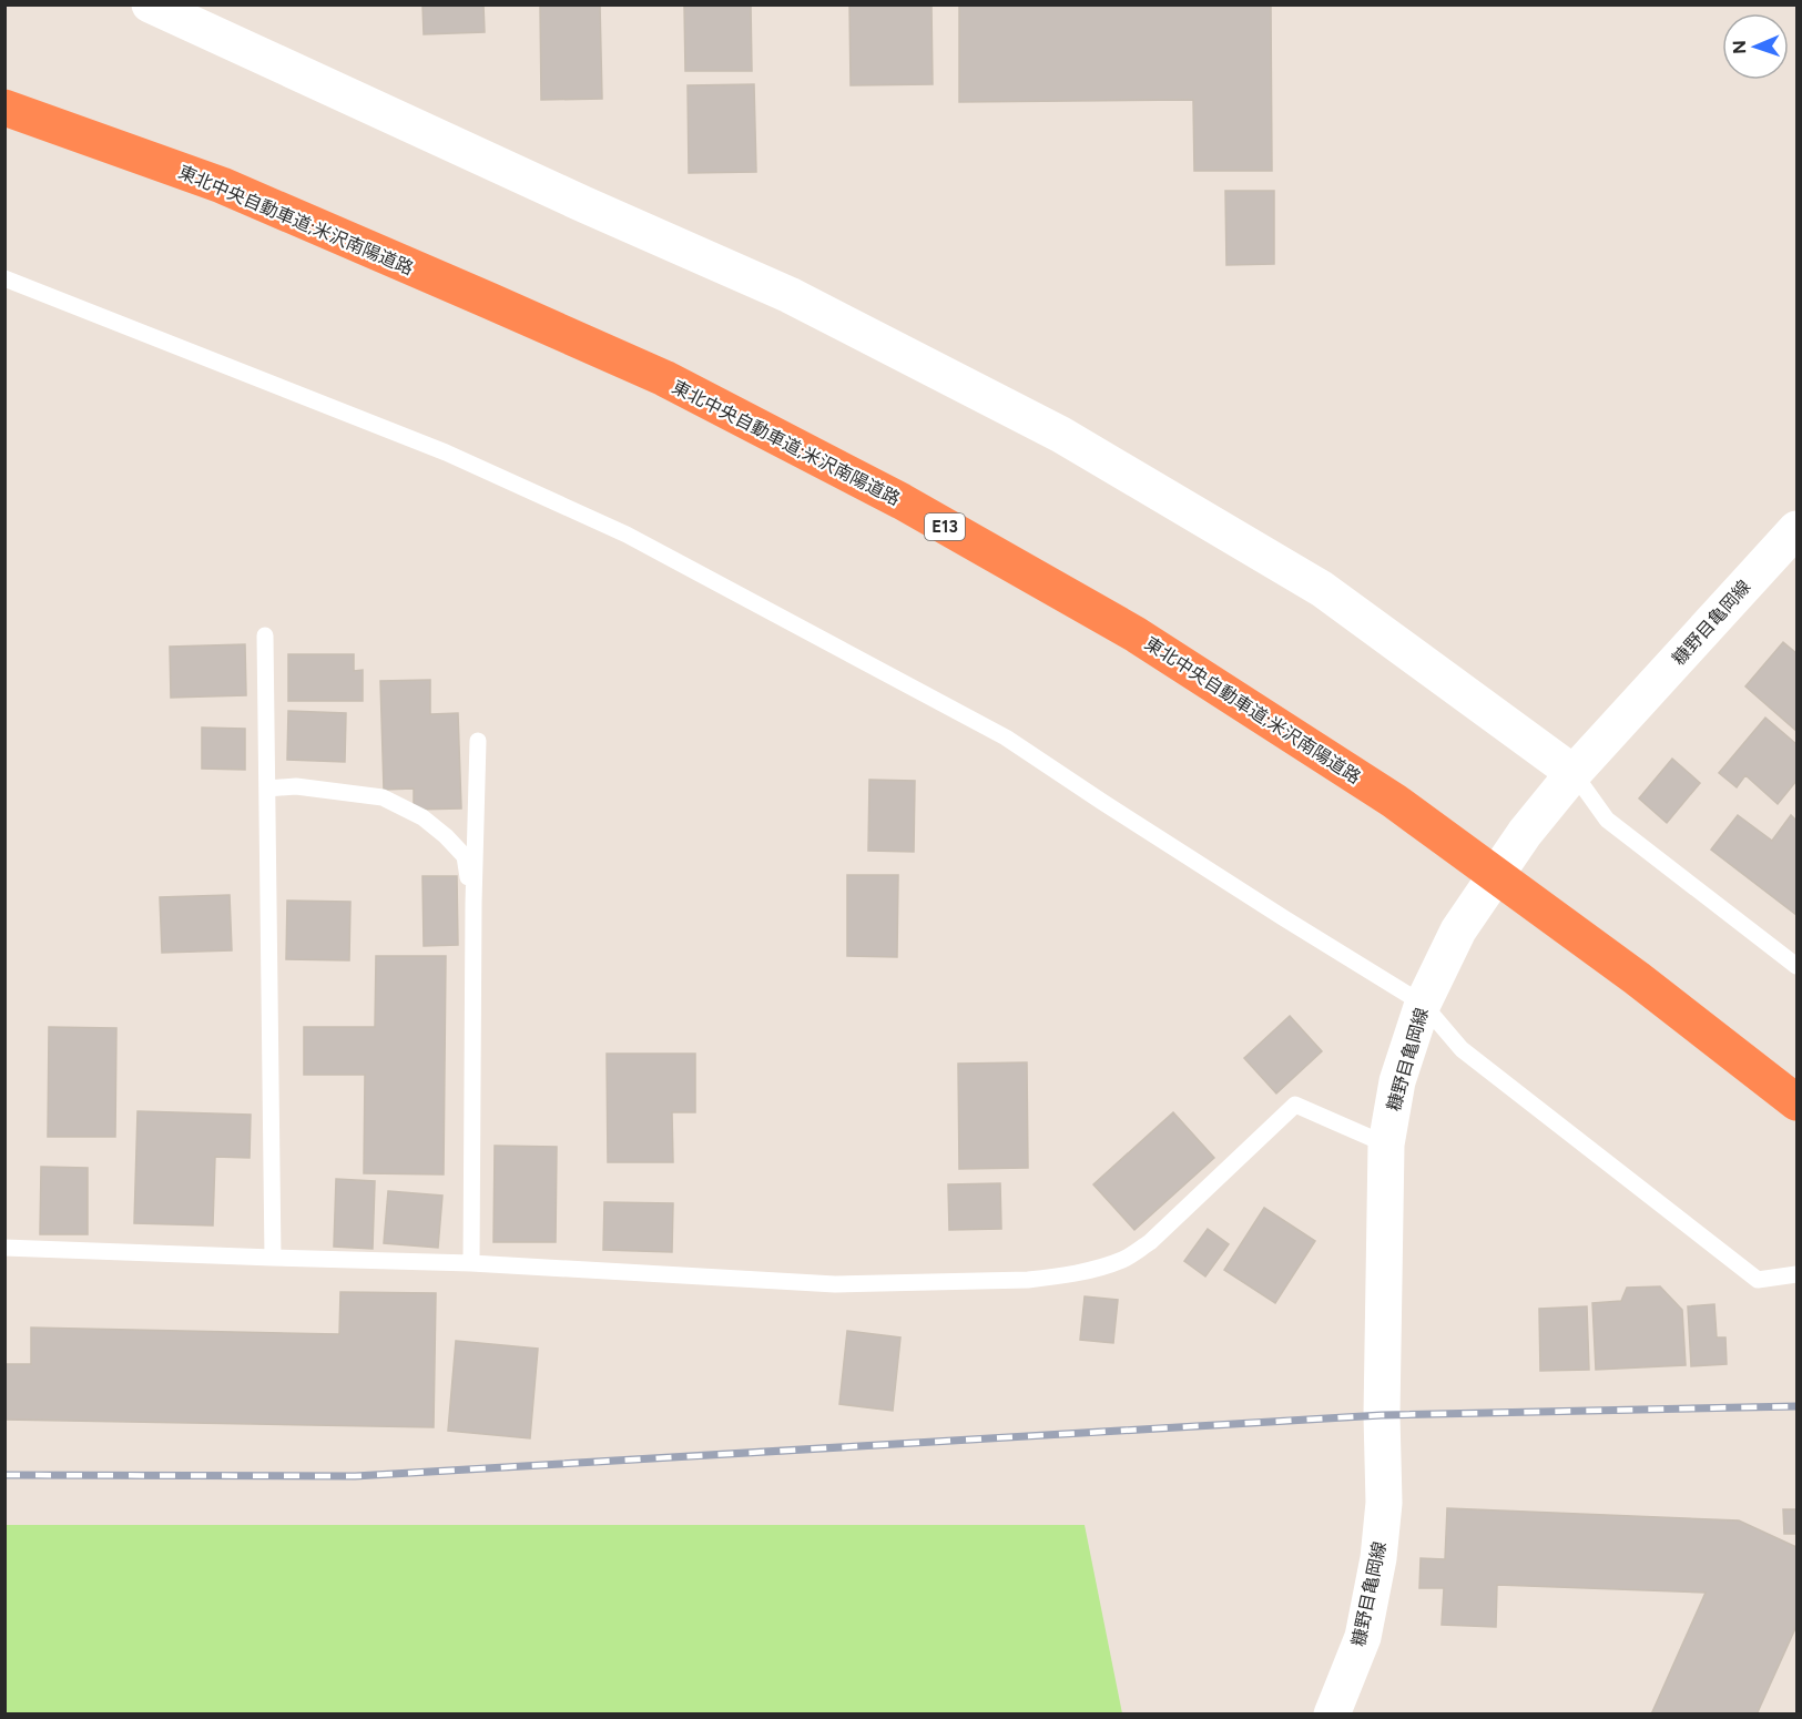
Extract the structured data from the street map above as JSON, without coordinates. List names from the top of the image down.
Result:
{
  "streets": {
    "highway": ["東北中央自動車道;米沢南陽道路", "E13"],
    "street": ["糠野目亀岡線"]
  },
  "north": "left"
}
